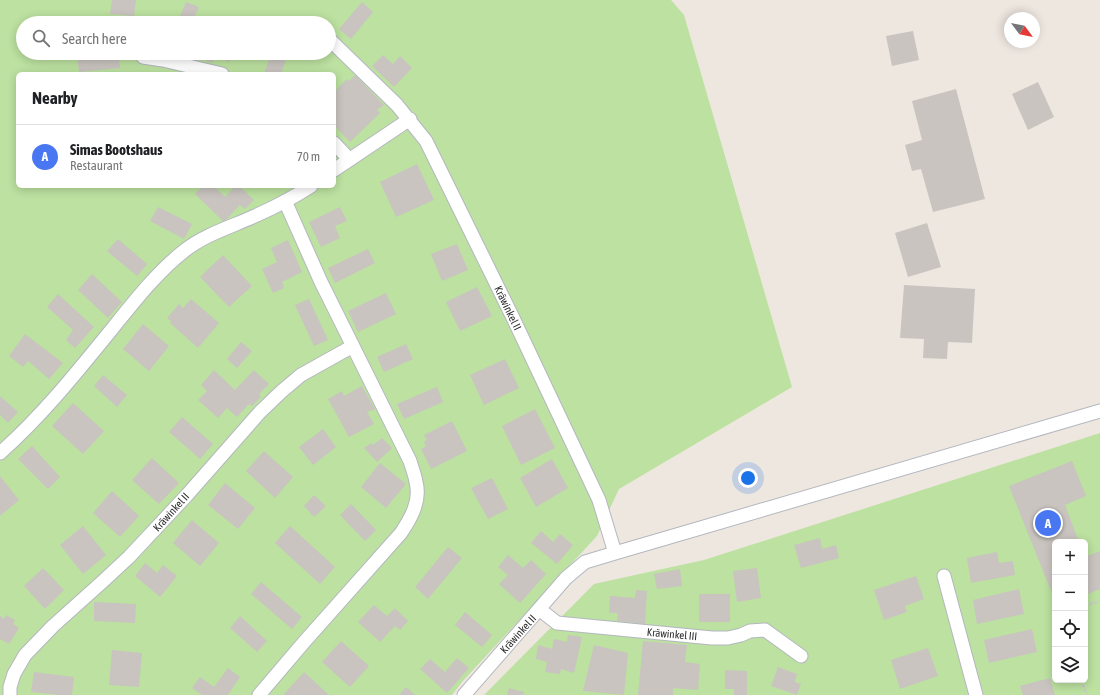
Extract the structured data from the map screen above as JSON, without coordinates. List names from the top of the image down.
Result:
{
  "streets": {
    "lane": ["Kräwinkel II", "Kräwinkel III"]
  },
  "crossings": [
    ["Kräwinkel II", "Kräwinkel III"]
  ],
  "north": "bottom right",
  "page": {
    "search": "Search here",
    "heading": "Nearby",
    "list": [
      {
        "mark": "A",
        "name": "Simas Bootshaus",
        "note": "Restaurant",
        "value": "70 m"
      }
    ],
    "pins": "A",
    "map_buttons": ["+", "−"]
  }
}
